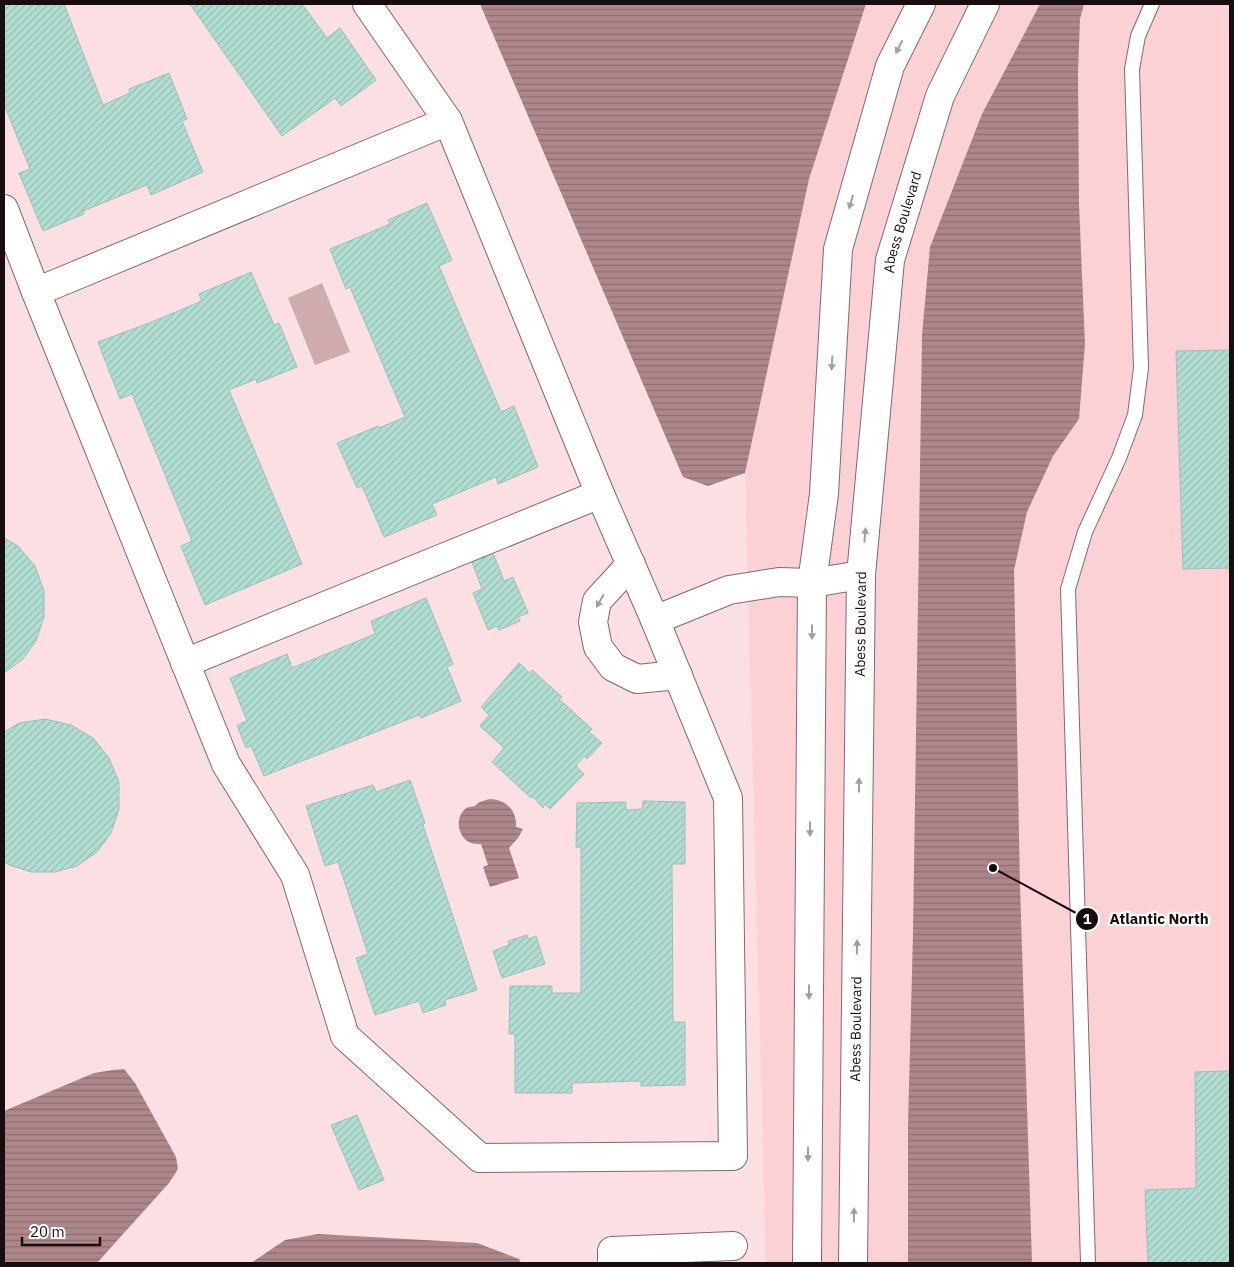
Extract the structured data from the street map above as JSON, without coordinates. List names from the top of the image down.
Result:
{
  "streets": {
    "street": ["Abess Boulevard"]
  },
  "places": ["Atlantic North"],
  "scale_bar": "20 m"
}
